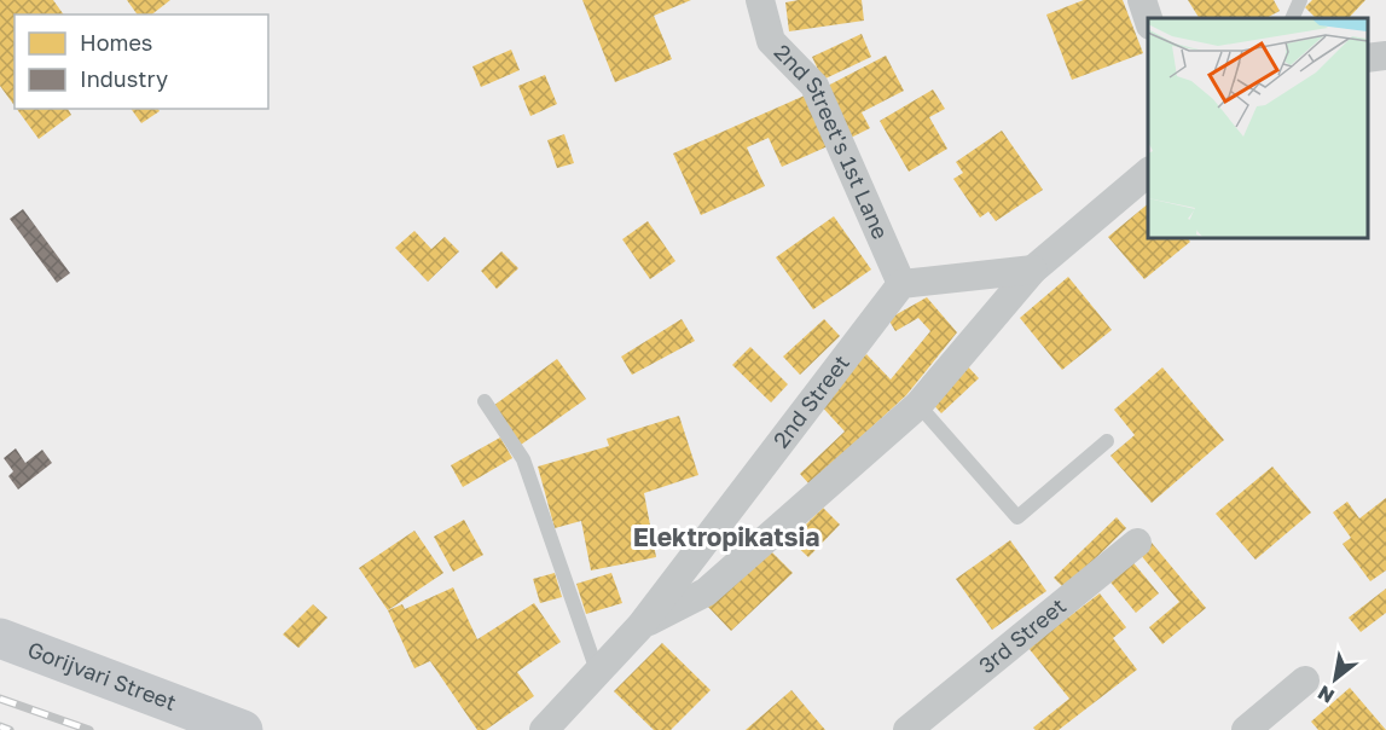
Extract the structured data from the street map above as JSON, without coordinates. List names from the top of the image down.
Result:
{
  "streets": {
    "main road": ["Gorijvari Street"],
    "street": ["2nd Street's 1st Lane", "2nd Street", "3rd Street"]
  },
  "crossings": [
    ["2nd Street's 1st Lane", "2nd Street"]
  ],
  "districts": ["Elektropikatsia"],
  "legend": ["Homes", "Industry"],
  "north": "bottom left"
}
